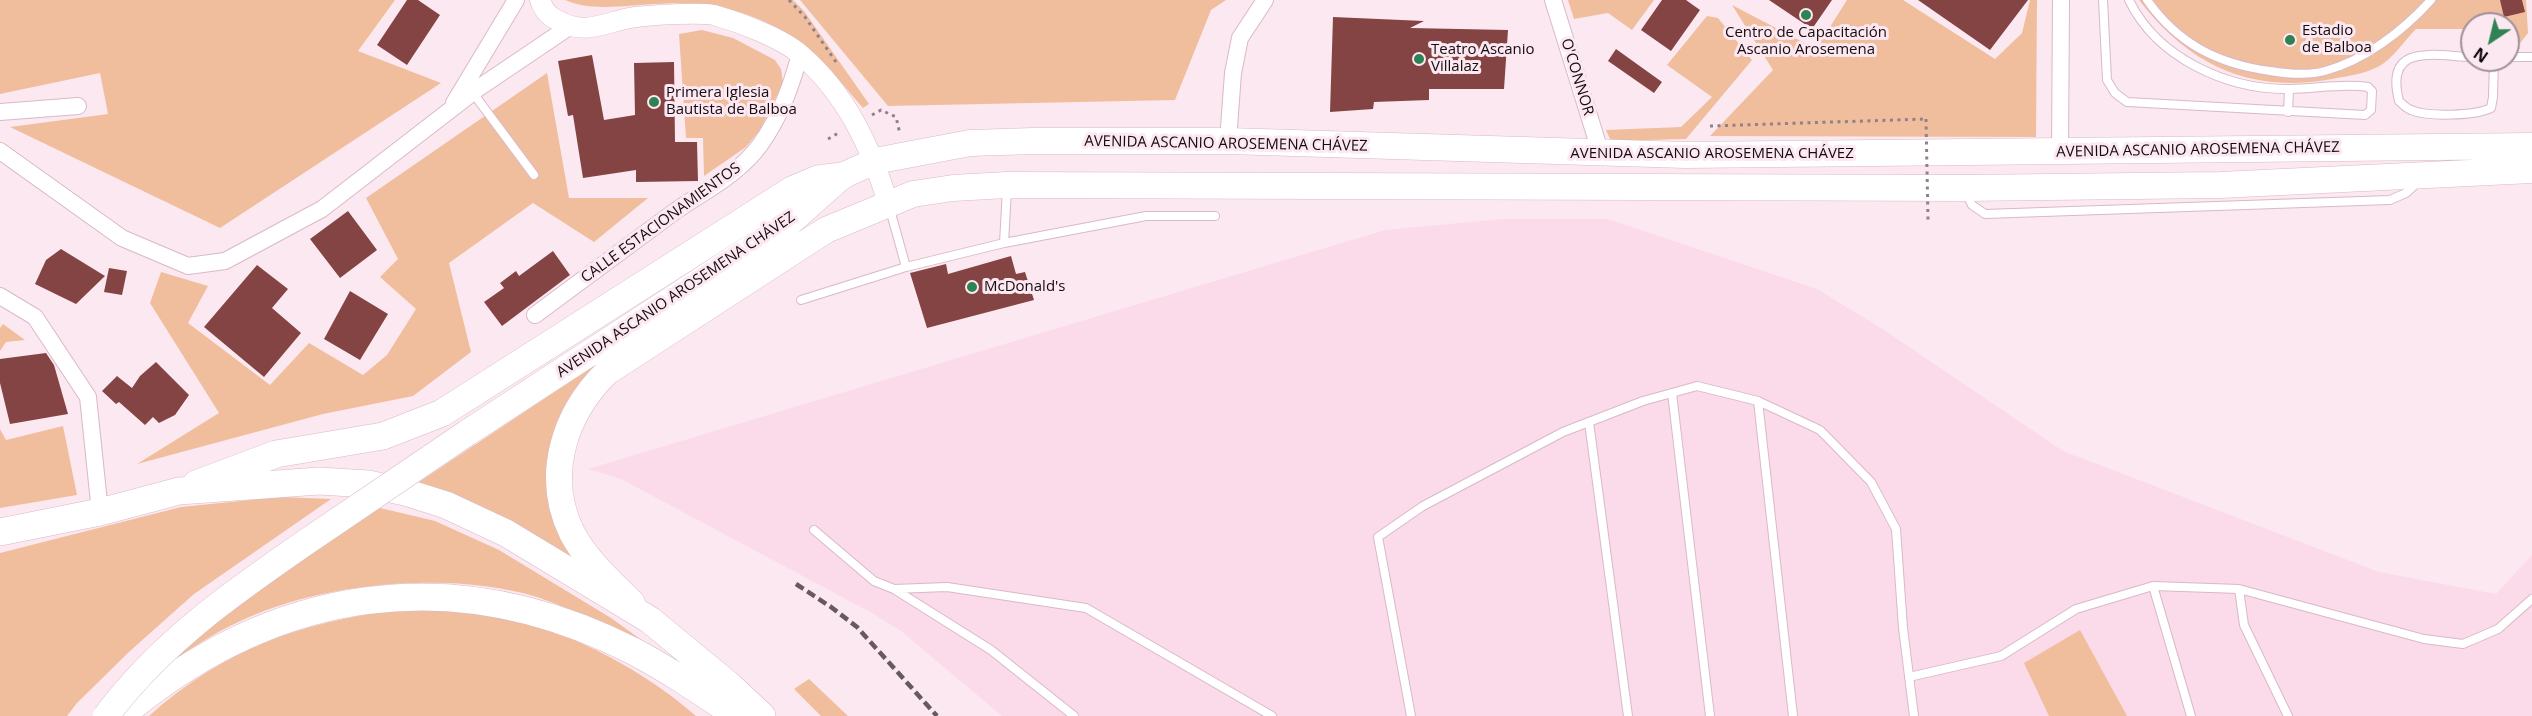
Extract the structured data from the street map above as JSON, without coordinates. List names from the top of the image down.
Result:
{
  "streets": {
    "main road": ["AVENIDA ASCANIO AROSEMENA CHÁVEZ"],
    "street": ["O'CONNOR", "CALLE ESTACIONAMIENTOS"]
  },
  "crossings": [
    ["O'CONNOR", "AVENIDA ASCANIO AROSEMENA CHÁVEZ"]
  ],
  "places": [
    "Centro de Capacitación Ascanio Arosemena",
    "Estadio de Balboa",
    "Teatro Ascanio Villalaz",
    "Primera Iglesia Bautista de Balboa",
    "McDonald's"
  ],
  "north": "bottom left"
}
